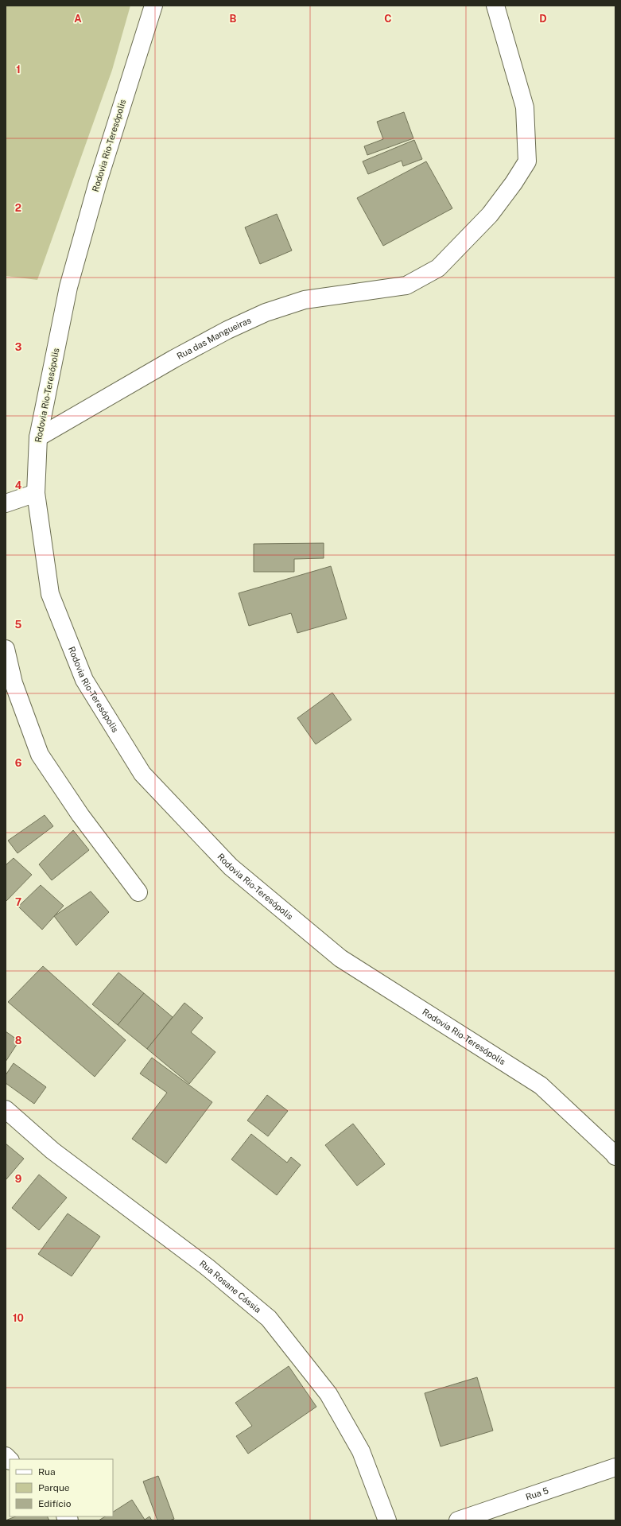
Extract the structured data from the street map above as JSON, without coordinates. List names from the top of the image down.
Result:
{
  "streets": {
    "main road": [
      "Rodovia Rio-Teresópolis",
      "Rua das Mangueiras",
      "Rua Rosane Cássia",
      "Rua 5"
    ]
  },
  "crossings": [
    ["Rodovia Rio-Teresópolis", "Rua das Mangueiras"]
  ],
  "legend": ["Rua", "Parque", "Edifício"],
  "grid": {
    "columns": [
      "A",
      "B",
      "C",
      "D"
    ],
    "rows": [
      "1",
      "2",
      "3",
      "4",
      "5",
      "6",
      "7",
      "8",
      "9",
      "10"
    ]
  }
}
